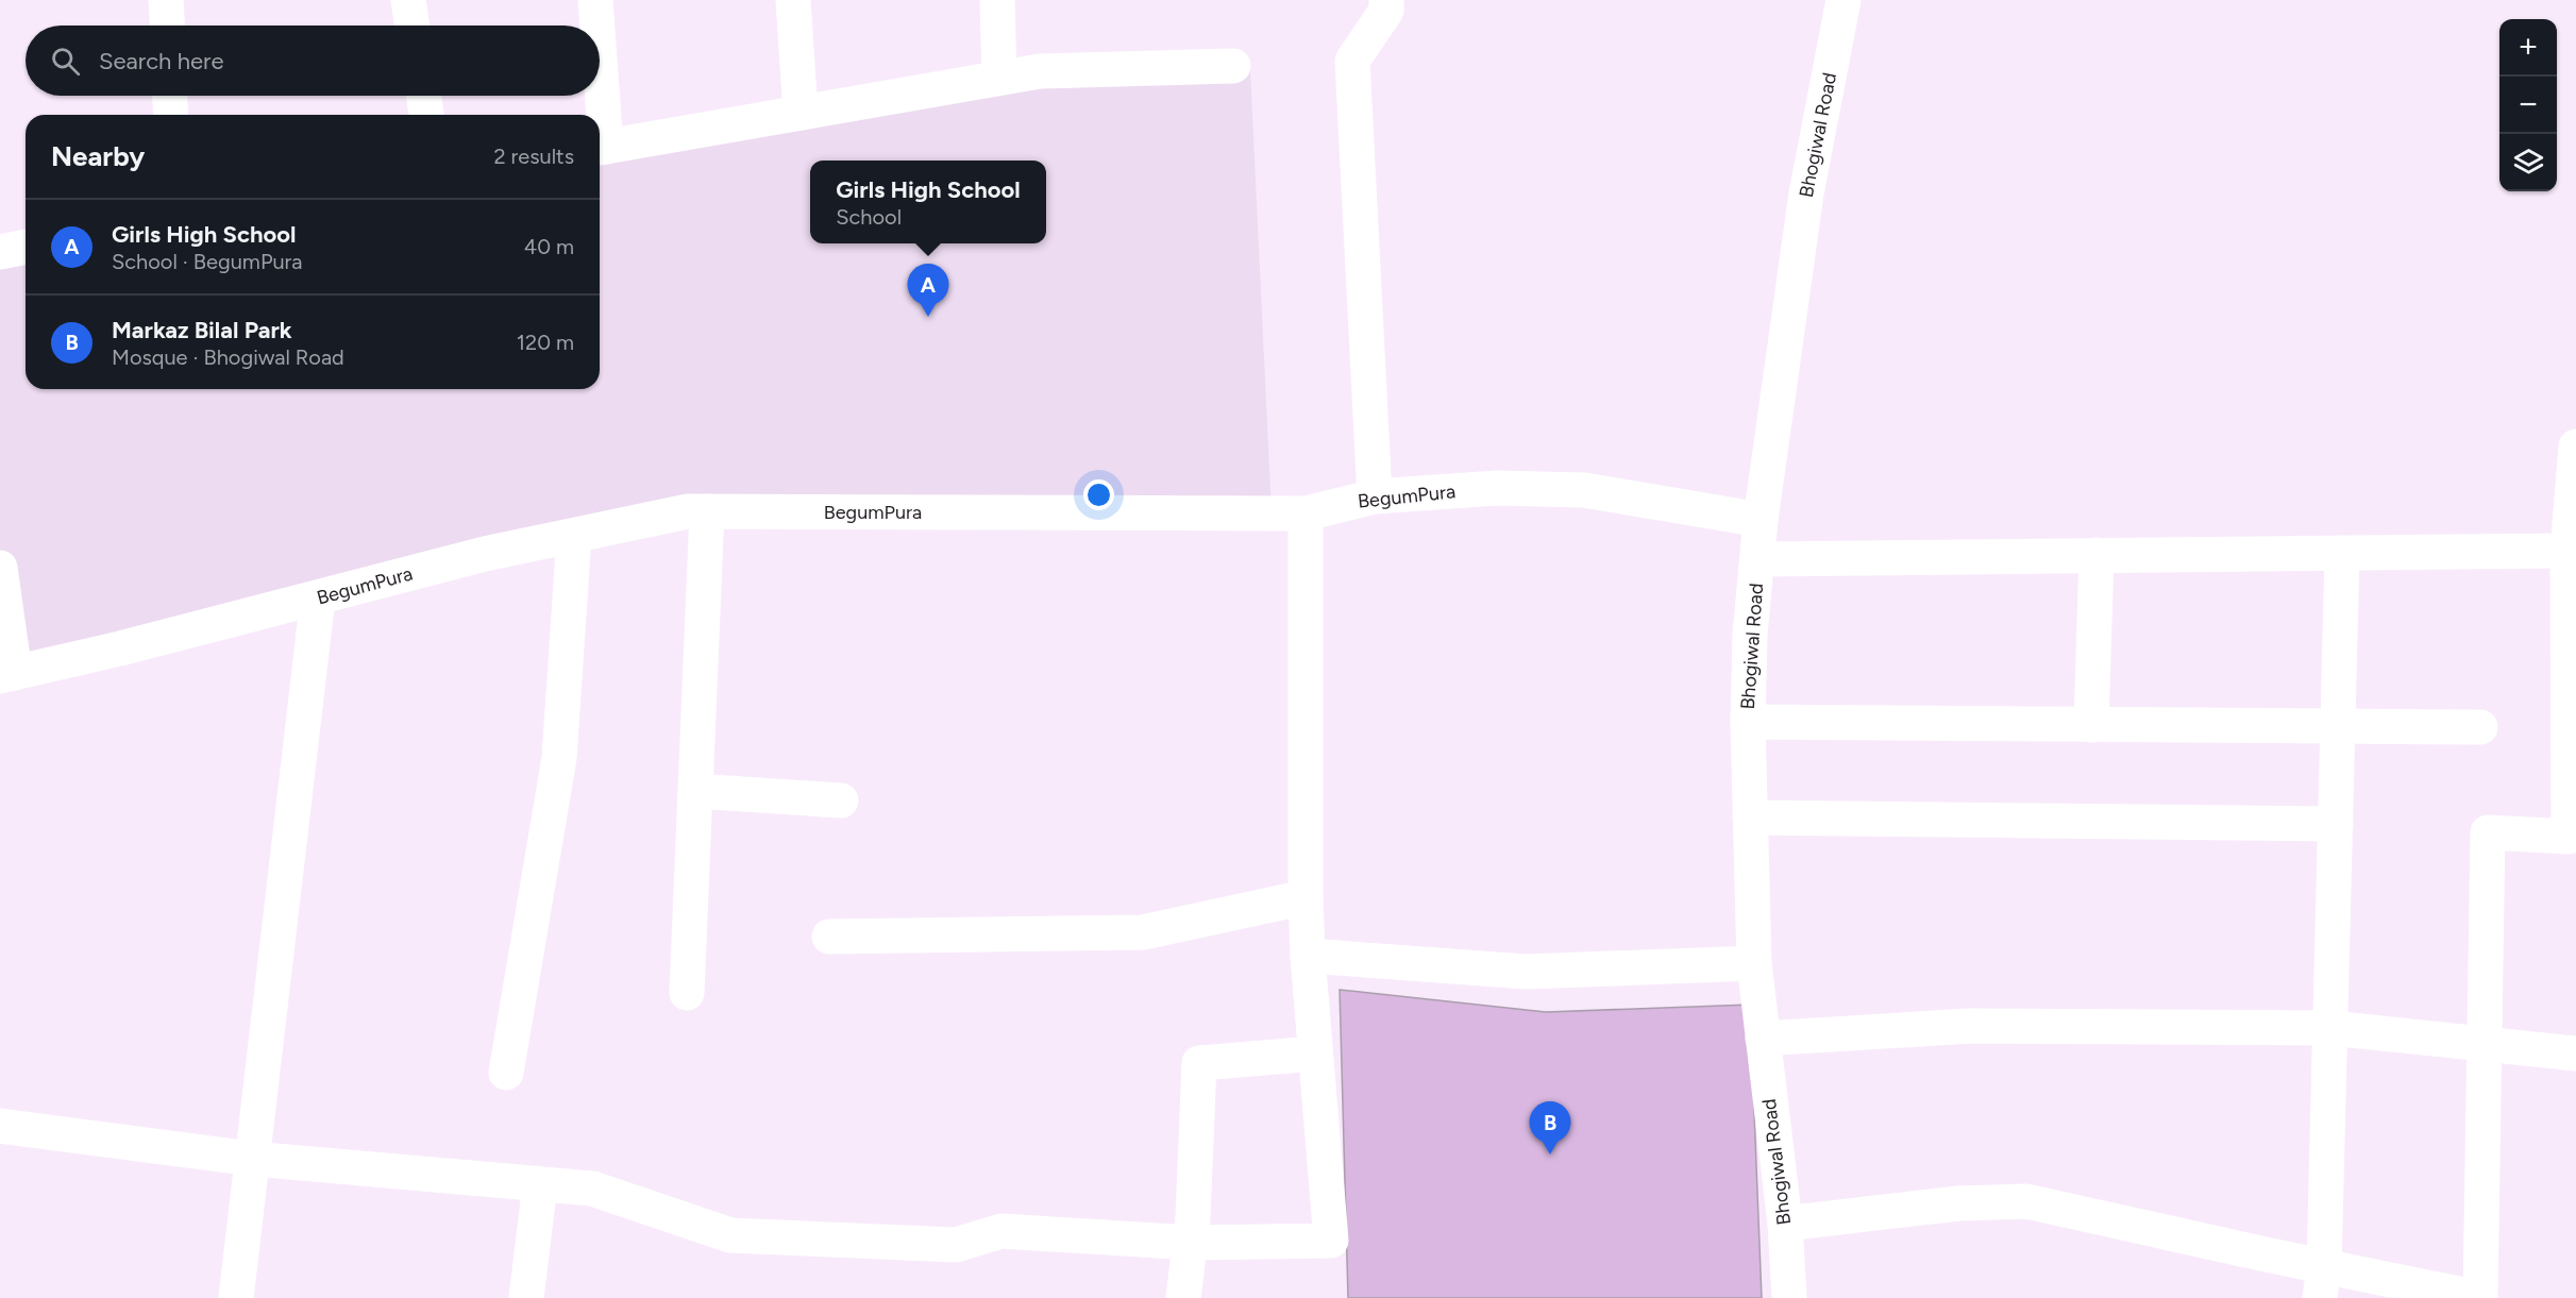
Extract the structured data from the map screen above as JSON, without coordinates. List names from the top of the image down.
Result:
{
  "streets": {
    "street": ["Bhogiwal Road", "BegumPura"]
  },
  "crossings": [
    ["Bhogiwal Road", "BegumPura"]
  ],
  "page": {
    "map_buttons": ["+", "−"],
    "search": "Search here",
    "heading": ["Nearby", "2 results"],
    "popup": ["Girls High School", "School"],
    "list": [
      {
        "mark": "A",
        "name": "Girls High School",
        "note": "School · BegumPura",
        "value": "40 m"
      },
      {
        "mark": "B",
        "name": "Markaz Bilal Park",
        "note": "Mosque · Bhogiwal Road",
        "value": "120 m"
      }
    ],
    "pins": ["A", "B"]
  }
}
